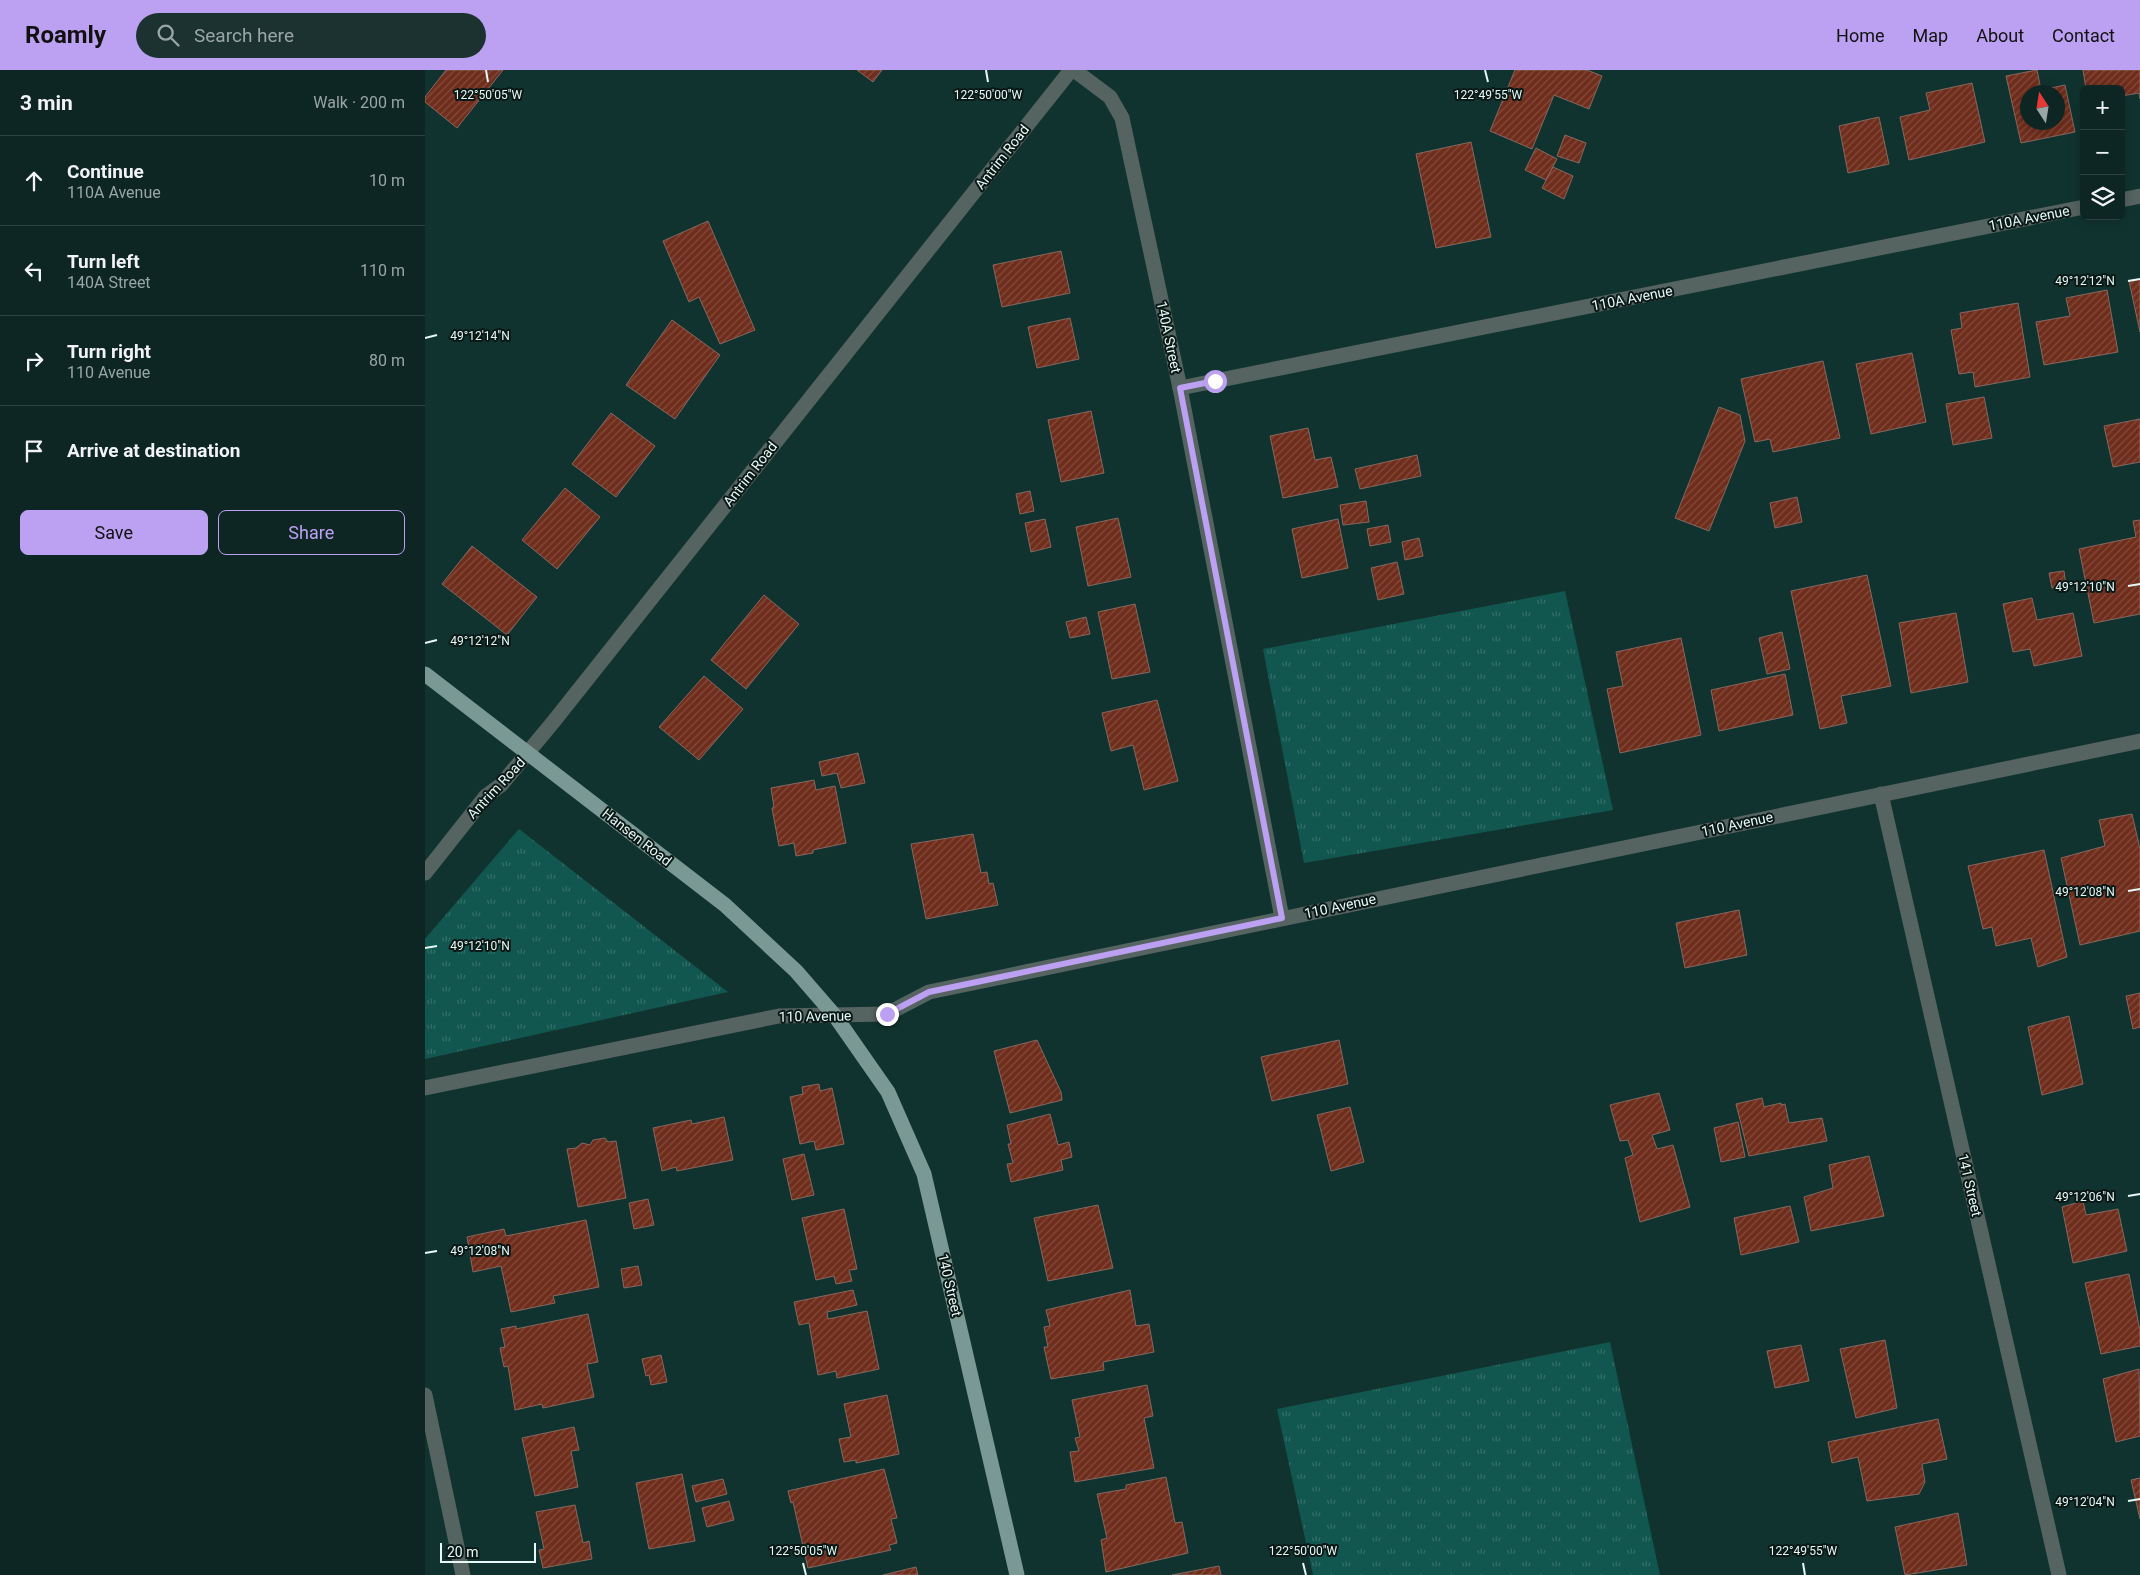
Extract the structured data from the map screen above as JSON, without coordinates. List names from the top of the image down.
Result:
{
  "streets": {
    "main road": ["Hansen Road", "140 Street"],
    "street": [
      "Antrim Road",
      "110A Avenue",
      "140A Street",
      "110 Avenue",
      "141 Street"
    ]
  },
  "crossings": [
    ["Antrim Road", "140A Street"],
    ["Antrim Road", "Hansen Road"],
    ["110A Avenue", "140A Street"],
    ["140A Street", "110 Avenue"],
    ["110 Avenue", "Hansen Road"],
    ["110 Avenue", "141 Street"],
    ["110 Avenue", "140 Street"],
    ["Hansen Road", "140 Street"]
  ],
  "scale_bar": "20 m",
  "north": "top",
  "page": {
    "header": "Roamly",
    "search": "Search here",
    "nav": [
      "Home",
      "Map",
      "About",
      "Contact"
    ],
    "heading": ["3 min", "Walk · 200 m"],
    "map_buttons": ["+", "−"],
    "list": [
      ["Continue", "110A Avenue", "10 m"],
      ["Turn left", "140A Street", "110 m"],
      ["Turn right", "110 Avenue", "80 m"],
      "Arrive at destination"
    ],
    "buttons": ["Save", "Share"],
    "scale": "20 m"
  },
  "coordinates": [
    "122°50'05\"W",
    "122°50'00\"W",
    "122°49'55\"W",
    "49°12'12\"N",
    "49°12'14\"N",
    "49°12'10\"N",
    "49°12'08\"N",
    "49°12'06\"N",
    "49°12'04\"N"
  ]
}
